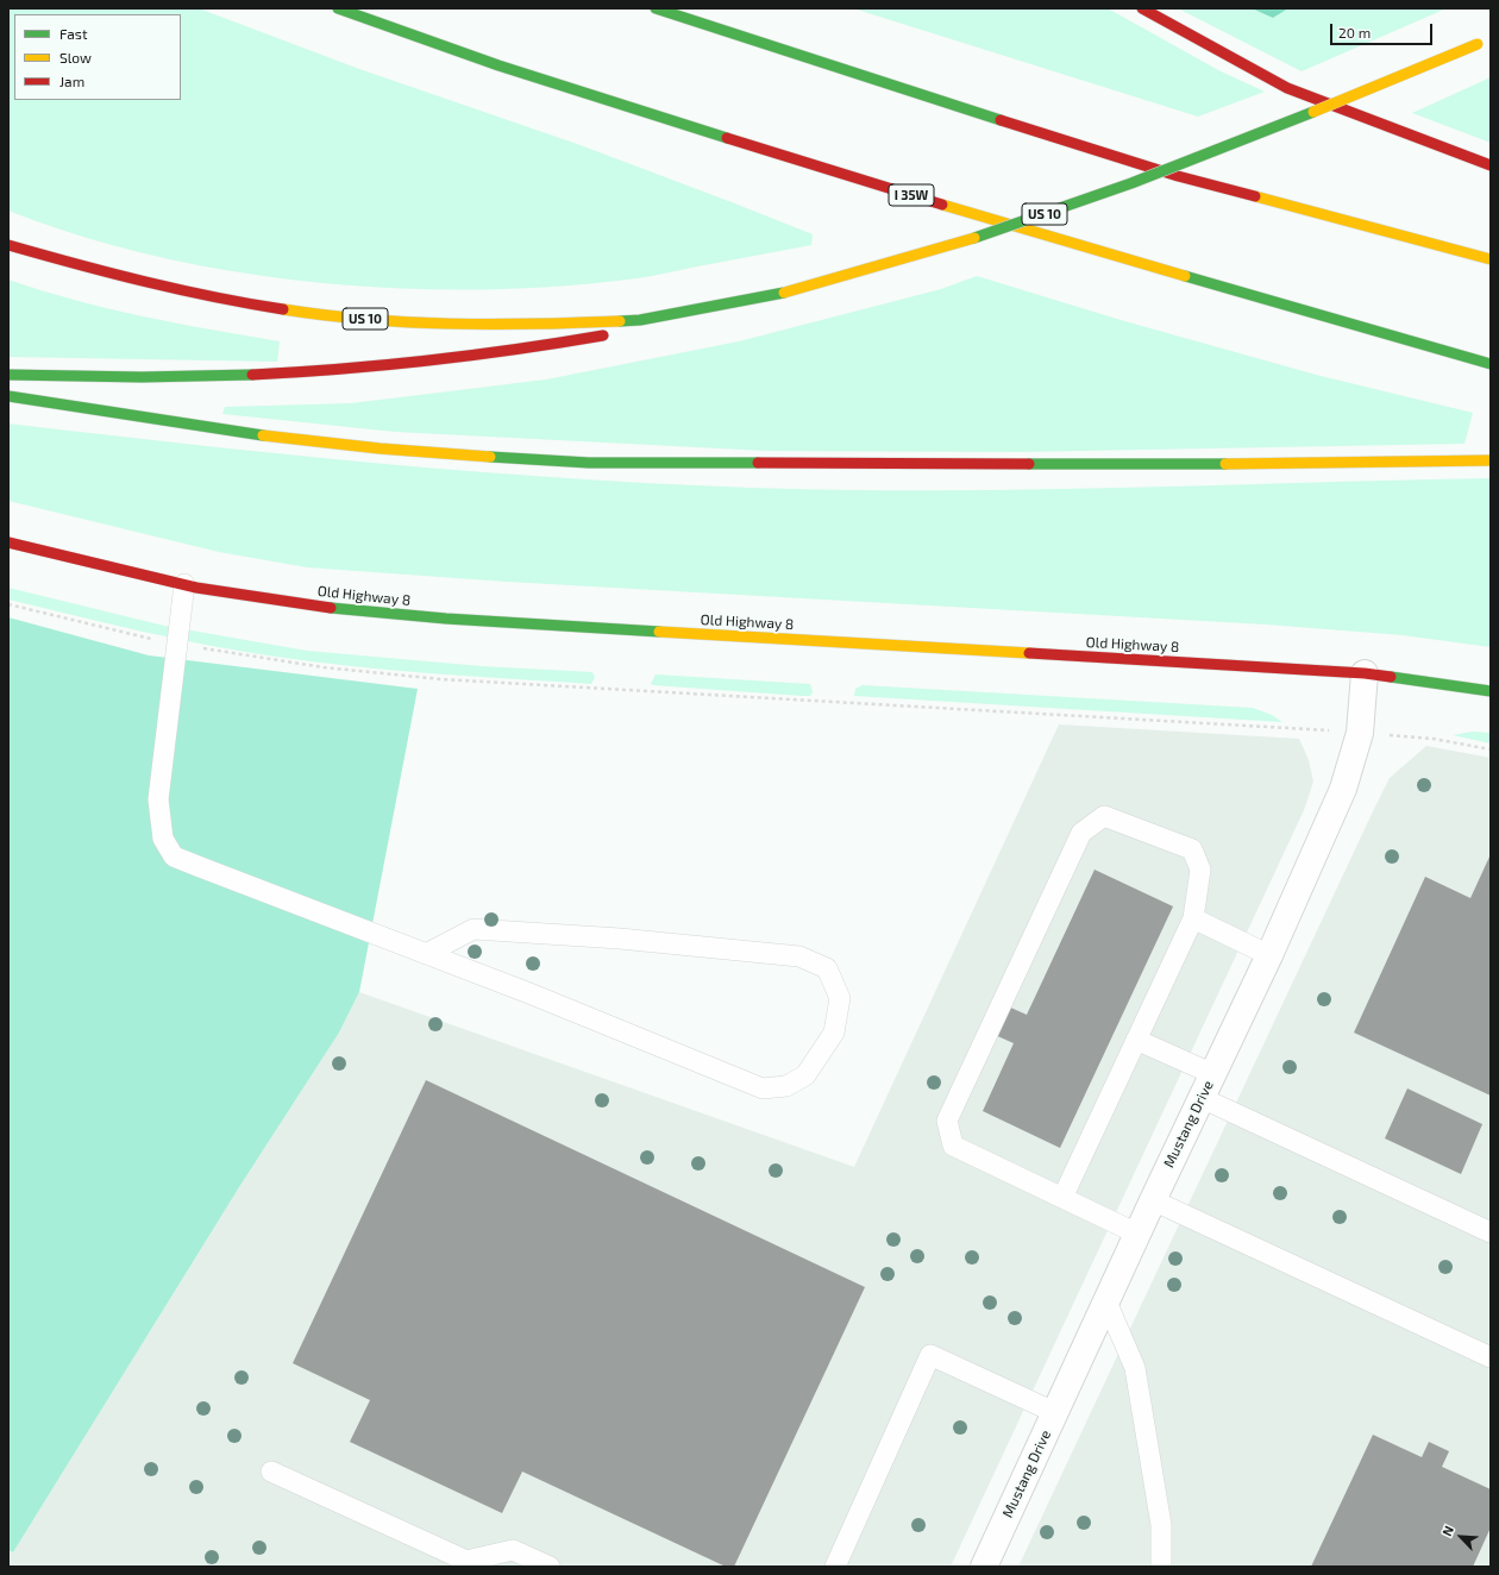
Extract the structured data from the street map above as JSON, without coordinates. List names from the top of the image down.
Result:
{
  "streets": {
    "main road": ["I 35W", "US 10", "Old Highway 8"],
    "street": ["Mustang Drive"]
  },
  "crossings": [
    ["Old Highway 8", "Mustang Drive"]
  ],
  "legend": ["Fast", "Slow", "Jam"],
  "scale_bar": "20 m",
  "north": "top left"
}
